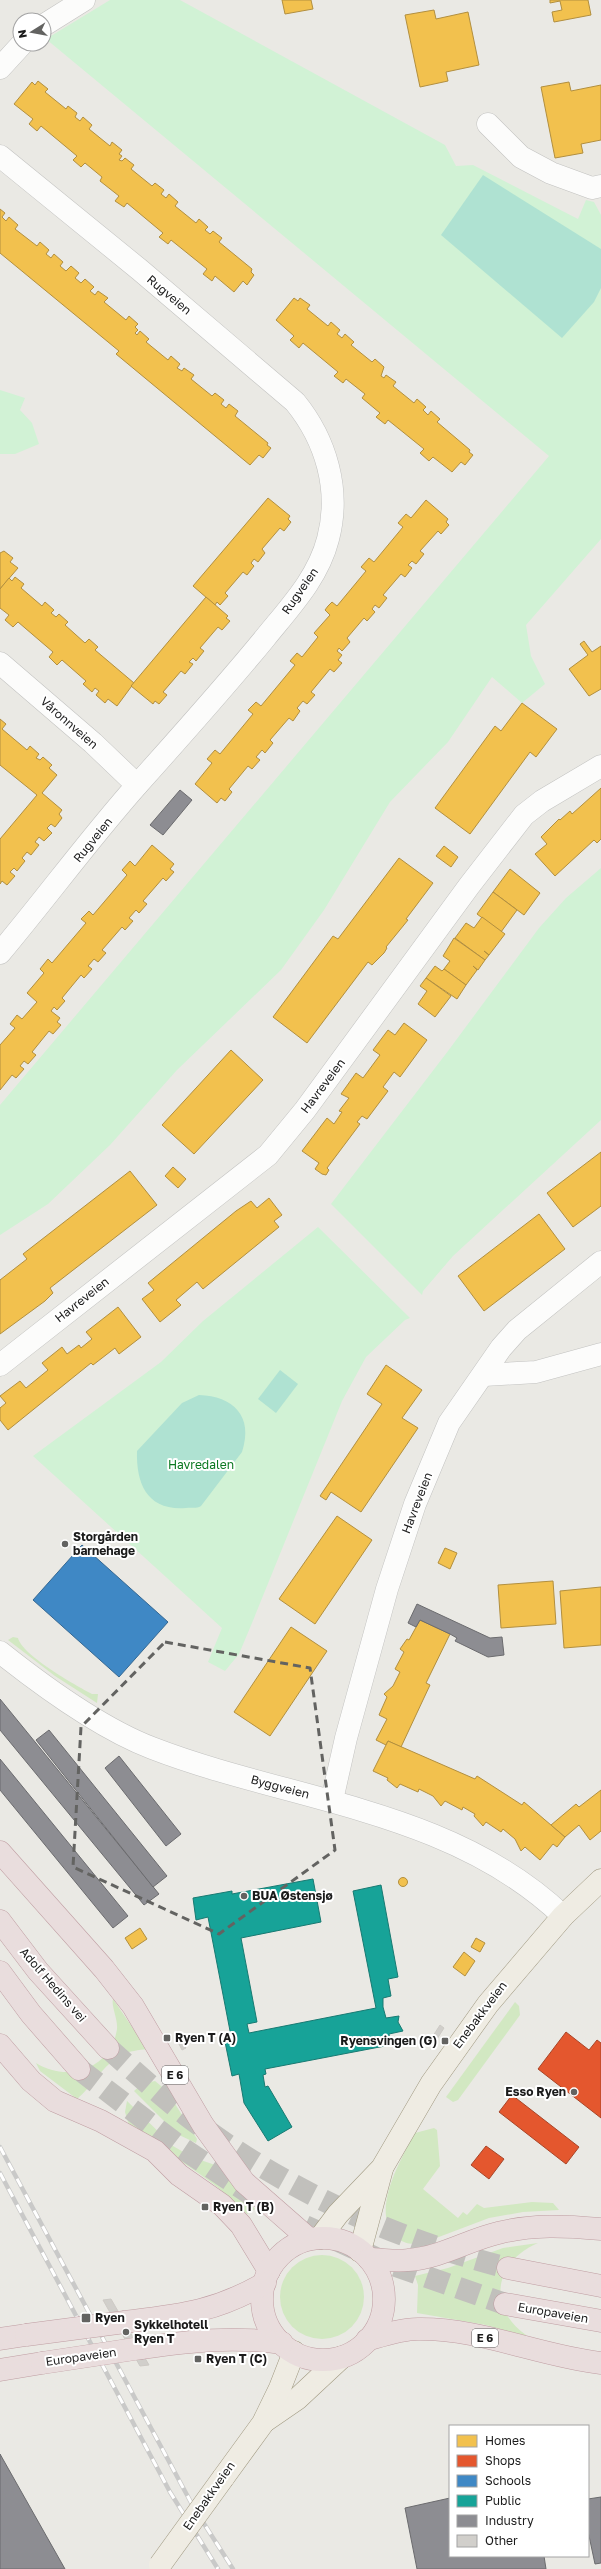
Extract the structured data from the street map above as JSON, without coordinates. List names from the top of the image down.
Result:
{
  "streets": {
    "highway": ["Adolf Hedins vei", "E 6", "Europaveien"],
    "main road": ["Enebakkveien"],
    "street": [
      "Rugveien",
      "Våronnveien",
      "Havreveien",
      "Byggveien"
    ]
  },
  "crossings": [
    ["Rugveien", "Våronnveien"],
    ["Havreveien", "Byggveien"],
    ["Byggveien", "Enebakkveien"],
    ["Enebakkveien", "E 6"],
    ["Enebakkveien", "Europaveien"],
    ["E 6", "Europaveien"]
  ],
  "parks": ["Havredalen"],
  "places": {
    "other": [
      "Storgården barnehage",
      "BUA Østensjø",
      "Esso Ryen",
      "Sykkelhotell Ryen T"
    ],
    "transit": [
      "Ryen T (A)",
      "Ryensvingen (G)",
      "Ryen T (B)",
      "Ryen",
      "Ryen T (C)"
    ]
  },
  "legend": [
    "Homes",
    "Shops",
    "Schools",
    "Public",
    "Industry",
    "Other"
  ],
  "north": "left"
}
